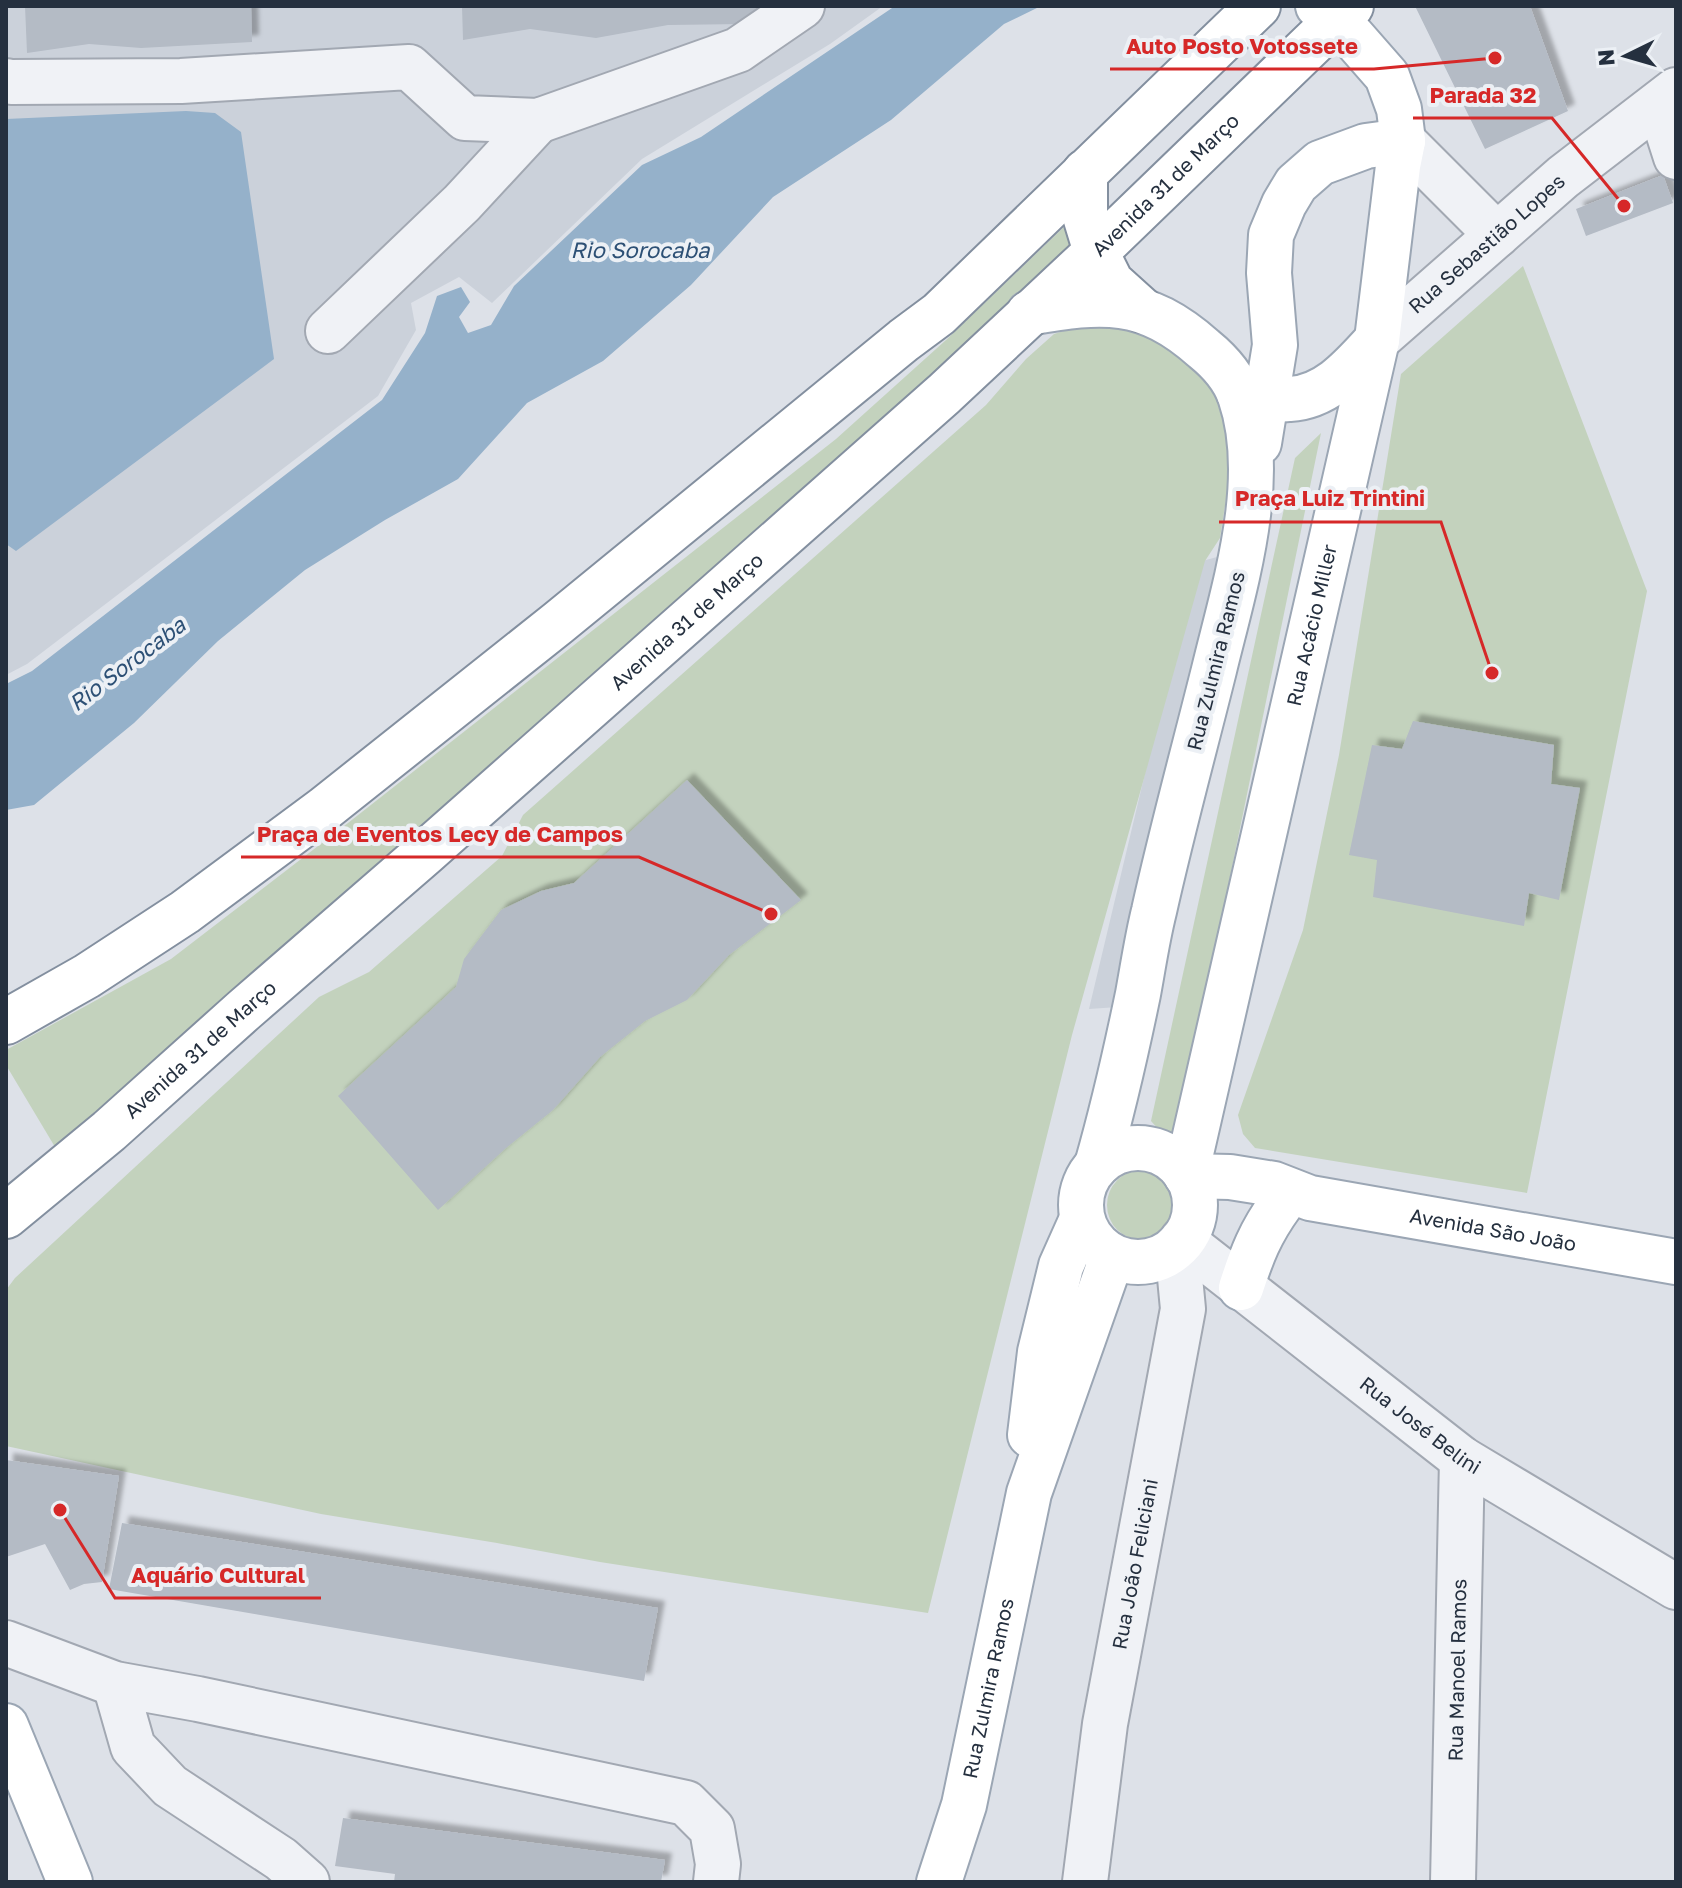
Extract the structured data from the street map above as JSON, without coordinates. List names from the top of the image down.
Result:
{
  "streets": {
    "main road": [
      "Avenida 31 de Março",
      "Rua Acácio Miller",
      "Rua Zulmira Ramos",
      "Avenida São João"
    ],
    "street": [
      "Rua Sebastião Lopes",
      "Rua José Belini",
      "Rua João Feliciani",
      "Rua Manoel Ramos"
    ]
  },
  "crossings": [
    ["Avenida 31 de Março", "Rua Acácio Miller"],
    ["Rua Sebastião Lopes", "Rua Acácio Miller"],
    ["Rua Acácio Miller", "Rua Zulmira Ramos"],
    ["Rua Acácio Miller", "Avenida São João"],
    ["Rua Acácio Miller", "Rua José Belini"],
    ["Rua Acácio Miller", "Rua João Feliciani"],
    ["Rua Zulmira Ramos", "Avenida São João"],
    ["Rua Zulmira Ramos", "Rua José Belini"],
    ["Rua Zulmira Ramos", "Rua João Feliciani"],
    ["Avenida São João", "Rua José Belini"],
    ["Avenida São João", "Rua João Feliciani"],
    ["Rua José Belini", "Rua João Feliciani"],
    ["Rua José Belini", "Rua Manoel Ramos"]
  ],
  "water": ["Rio Sorocaba"],
  "places": [
    "Auto Posto Votossete",
    "Parada 32",
    "Praça Luiz Trintini",
    "Praça de Eventos Lecy de Campos",
    "Aquário Cultural"
  ],
  "north": "left"
}
